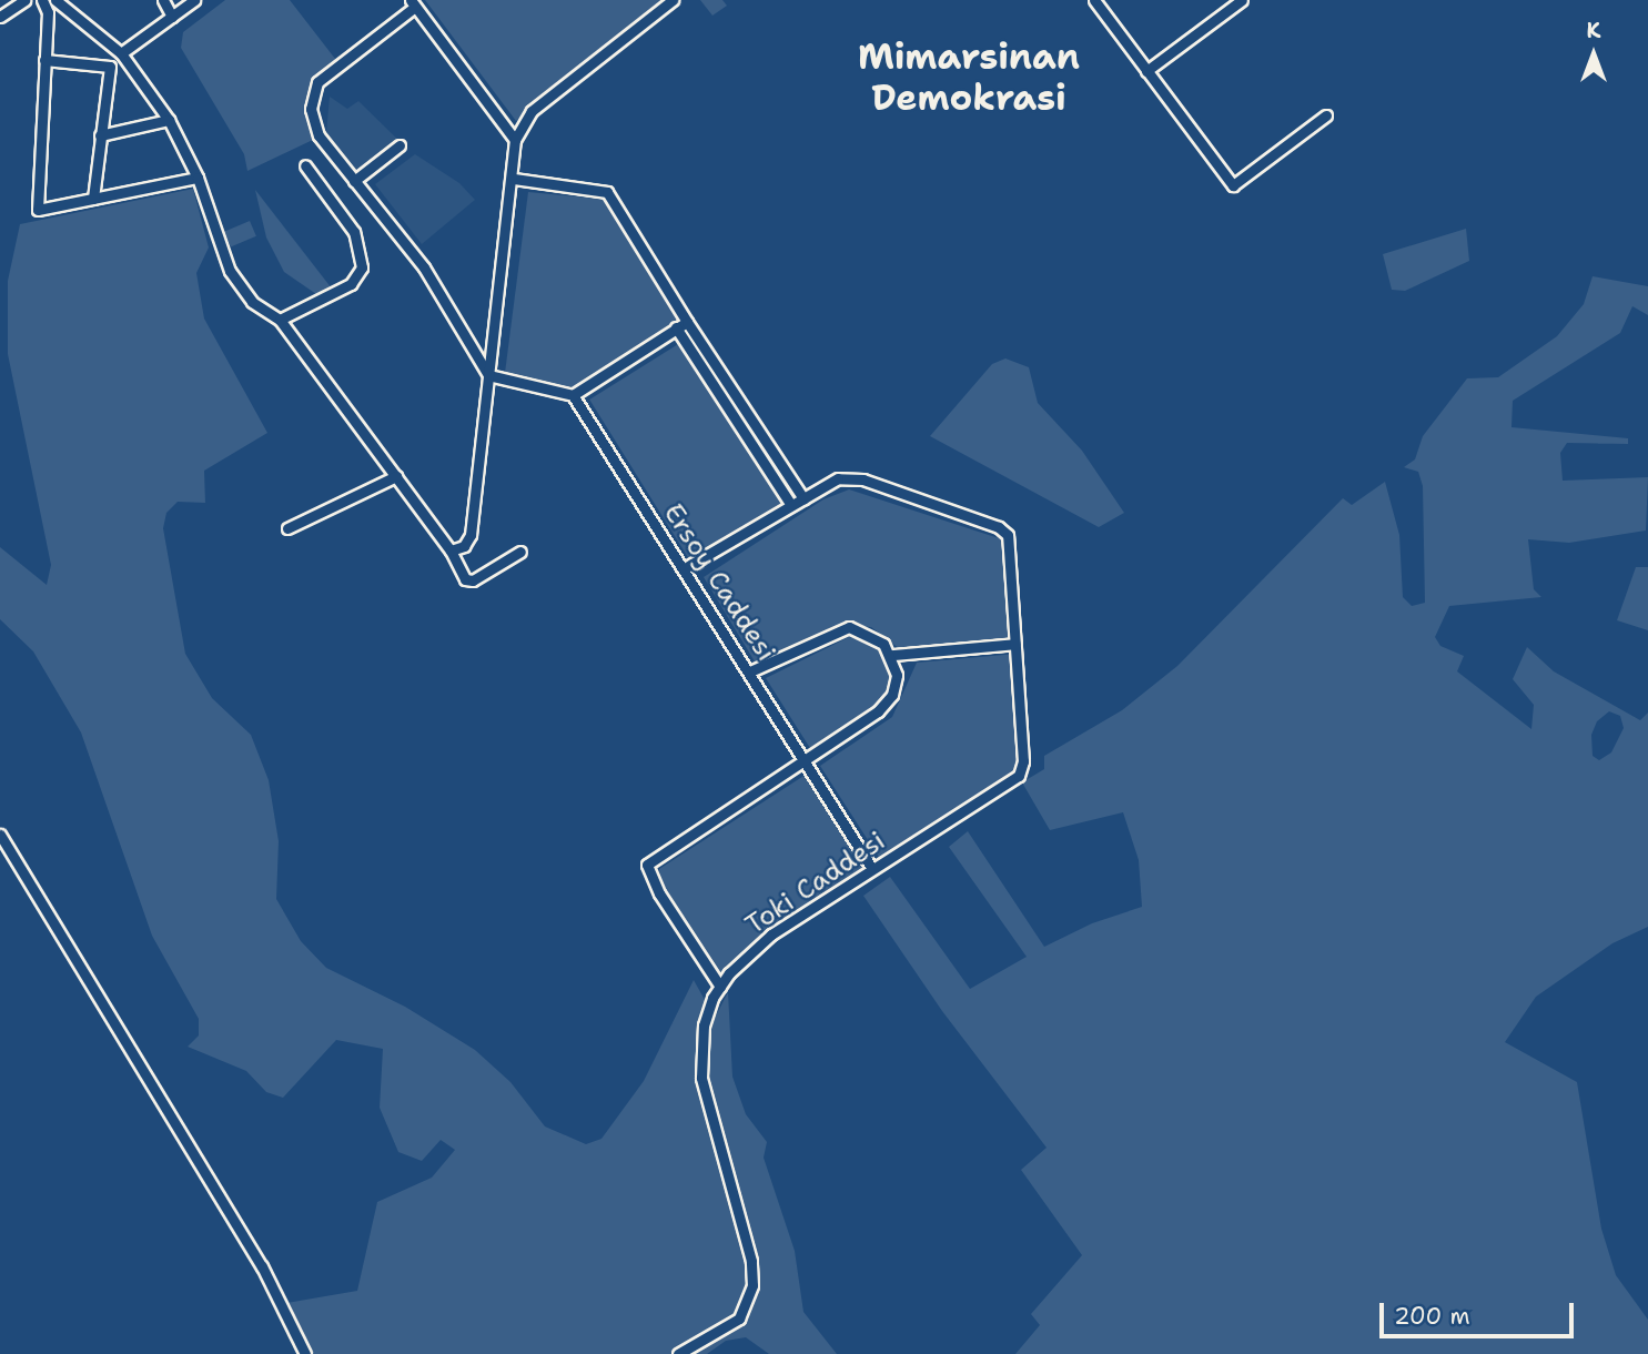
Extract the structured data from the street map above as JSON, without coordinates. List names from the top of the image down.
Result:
{
  "streets": {
    "street": ["Ersoy Caddesi", "Toki Caddesi"]
  },
  "crossings": [
    ["Ersoy Caddesi", "Toki Caddesi"]
  ],
  "districts": ["Mimarsinan Demokrasi"],
  "scale_bar": "200 m",
  "north": "top"
}
